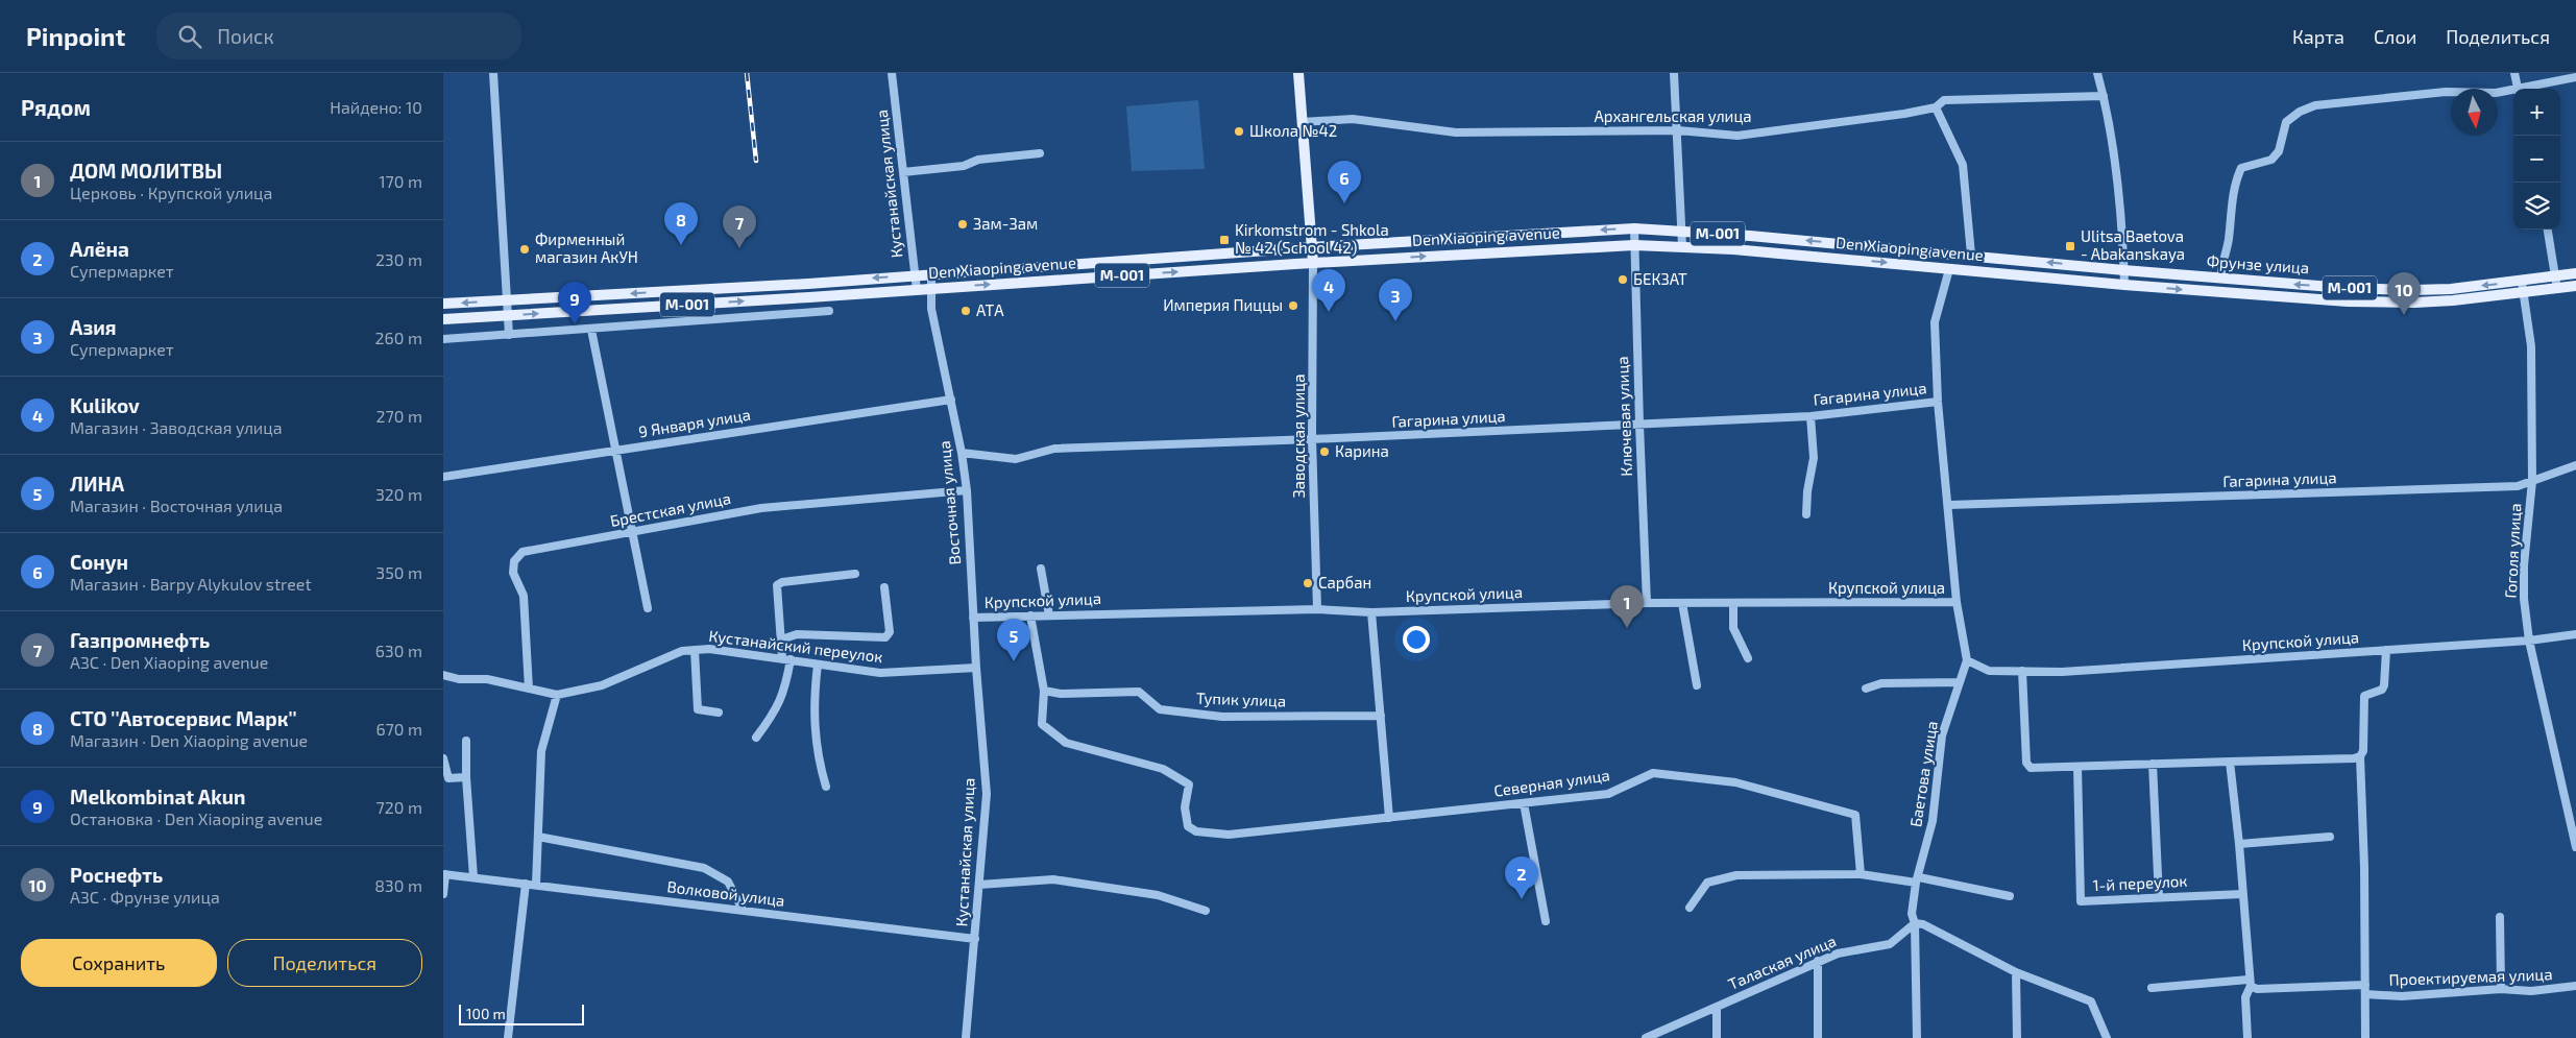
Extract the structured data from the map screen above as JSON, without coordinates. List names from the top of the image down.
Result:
{
  "streets": {
    "main road": ["M-001", "Den Xiaoping avenue", "Фрунзе улица"],
    "street": [
      "Архангельская улица",
      "Кустанайская улица",
      "Гагарина улица",
      "Ключевая улица",
      "9 Января улица",
      "Заводская улица",
      "Восточная улица",
      "Брестская улица",
      "Гоголя улица",
      "Крупской улица",
      "Кустанайский переулок",
      "Тупик улица",
      "Баетова улица",
      "Северная улица",
      "1-й переулок",
      "Волковой улица",
      "Талаская улица",
      "Проектируемая улица"
    ]
  },
  "crossings": [
    ["Кустанайская улица", "Den Xiaoping avenue"],
    ["Кустанайская улица", "Восточная улица"],
    ["Кустанайская улица", "Кустанайский переулок"],
    ["Кустанайская улица", "Волковой улица"],
    ["Den Xiaoping avenue", "Фрунзе улица"],
    ["Den Xiaoping avenue", "Ключевая улица"],
    ["Den Xiaoping avenue", "Заводская улица"],
    ["Den Xiaoping avenue", "Восточная улица"],
    ["Den Xiaoping avenue", "Баетова улица"],
    ["Фрунзе улица", "Гоголя улица"],
    ["Гагарина улица", "Ключевая улица"],
    ["Гагарина улица", "Заводская улица"],
    ["Гагарина улица", "Восточная улица"],
    ["Гагарина улица", "Гоголя улица"],
    ["Гагарина улица", "Баетова улица"],
    ["Ключевая улица", "Крупской улица"],
    ["9 Января улица", "Восточная улица"],
    ["Заводская улица", "Крупской улица"],
    ["Восточная улица", "Брестская улица"],
    ["Восточная улица", "Крупской улица"],
    ["Восточная улица", "Кустанайский переулок"],
    ["Гоголя улица", "Крупской улица"],
    ["Крупской улица", "Баетова улица"],
    ["Тупик улица", "Северная улица"],
    ["Баетова улица", "Талаская улица"]
  ],
  "places": {
    "other": [
      "Школа №42",
      "Зам-Зам",
      "Фирменный магазин АкУН",
      "БЕКЗАТ",
      "Империя Пиццы",
      "АТА",
      "Карина",
      "Сарбан"
    ],
    "transit": ["Kirkomstrom - Shkola № 42 (School 42)", "Ulitsa Baetova - Abakanskaya"]
  },
  "scale_bar": "100 m",
  "north": "bottom",
  "page": {
    "header": "Pinpoint",
    "search": "Поиск",
    "nav": ["Карта", "Слои", "Поделиться"],
    "heading": ["Рядом", "Найдено: 10"],
    "map_buttons": ["+", "−"],
    "list": [
      {
        "mark": "1",
        "name": "ДОМ МОЛИТВЫ",
        "note": "Церковь · Крупской улица",
        "value": "170 m"
      },
      {
        "mark": "2",
        "name": "Алёна",
        "note": "Супермаркет",
        "value": "230 m"
      },
      {
        "mark": "3",
        "name": "Азия",
        "note": "Супермаркет",
        "value": "260 m"
      },
      {
        "mark": "4",
        "name": "Kulikov",
        "note": "Магазин · Заводская улица",
        "value": "270 m"
      },
      {
        "mark": "5",
        "name": "ЛИНА",
        "note": "Магазин · Восточная улица",
        "value": "320 m"
      },
      {
        "mark": "6",
        "name": "Сонун",
        "note": "Магазин · Barpy Alykulov street",
        "value": "350 m"
      },
      {
        "mark": "7",
        "name": "Газпромнефть",
        "note": "АЗС · Den Xiaoping avenue",
        "value": "630 m"
      },
      {
        "mark": "8",
        "name": "СТО ''Автосервис Марк''",
        "note": "Магазин · Den Xiaoping avenue",
        "value": "670 m"
      },
      {
        "mark": "9",
        "name": "Melkombinat Akun",
        "note": "Остановка · Den Xiaoping avenue",
        "value": "720 m"
      },
      {
        "mark": "10",
        "name": "Роснефть",
        "note": "АЗС · Фрунзе улица",
        "value": "830 m"
      }
    ],
    "pins": [
      "6",
      "8",
      "7",
      "4",
      "10",
      "3",
      "9",
      "1",
      "5",
      "2"
    ],
    "buttons": ["Сохранить", "Поделиться"],
    "scale": "100 m"
  }
}
